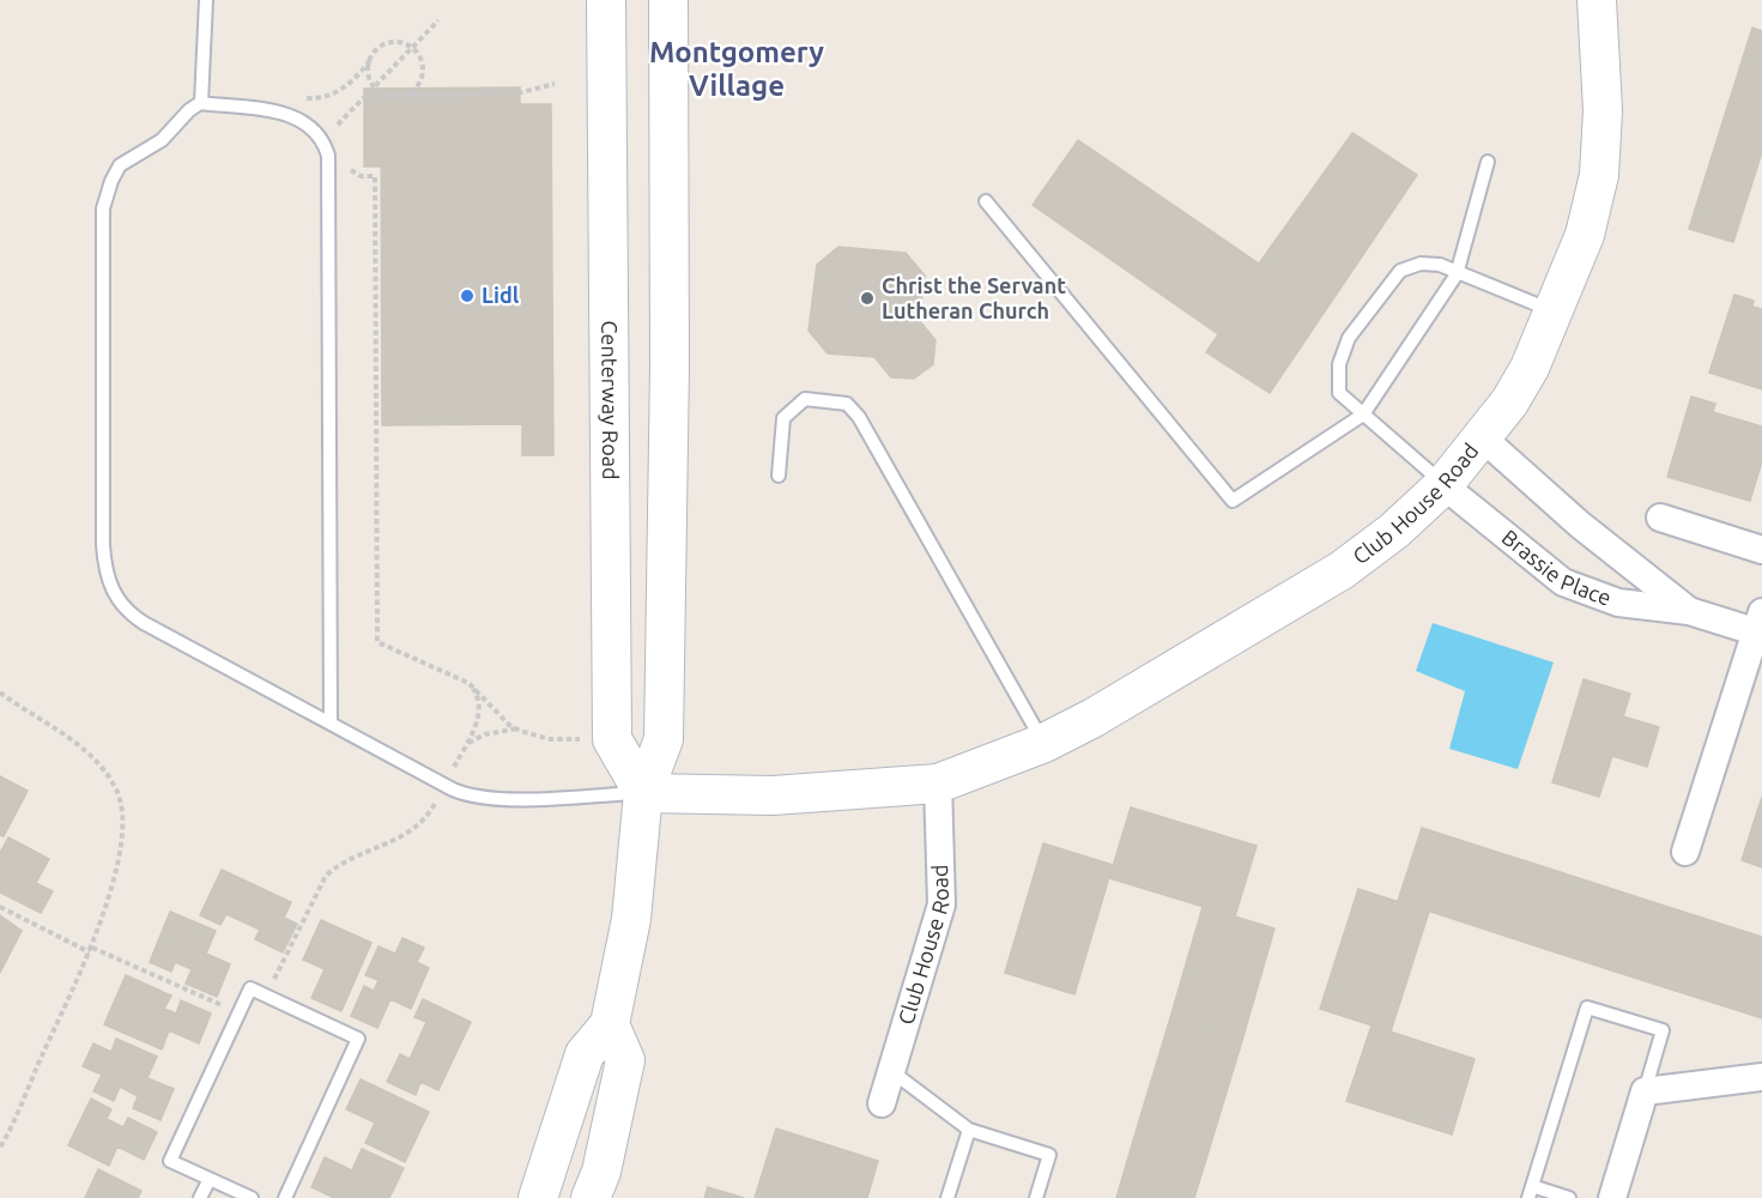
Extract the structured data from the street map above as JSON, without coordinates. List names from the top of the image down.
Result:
{
  "streets": {
    "street": ["Centerway Road", "Club House Road", "Brassie Place"]
  },
  "crossings": [
    ["Centerway Road", "Club House Road"],
    ["Club House Road", "Brassie Place"]
  ],
  "districts": ["Montgomery Village"],
  "places": ["Lidl", "Christ the Servant Lutheran Church"]
}
